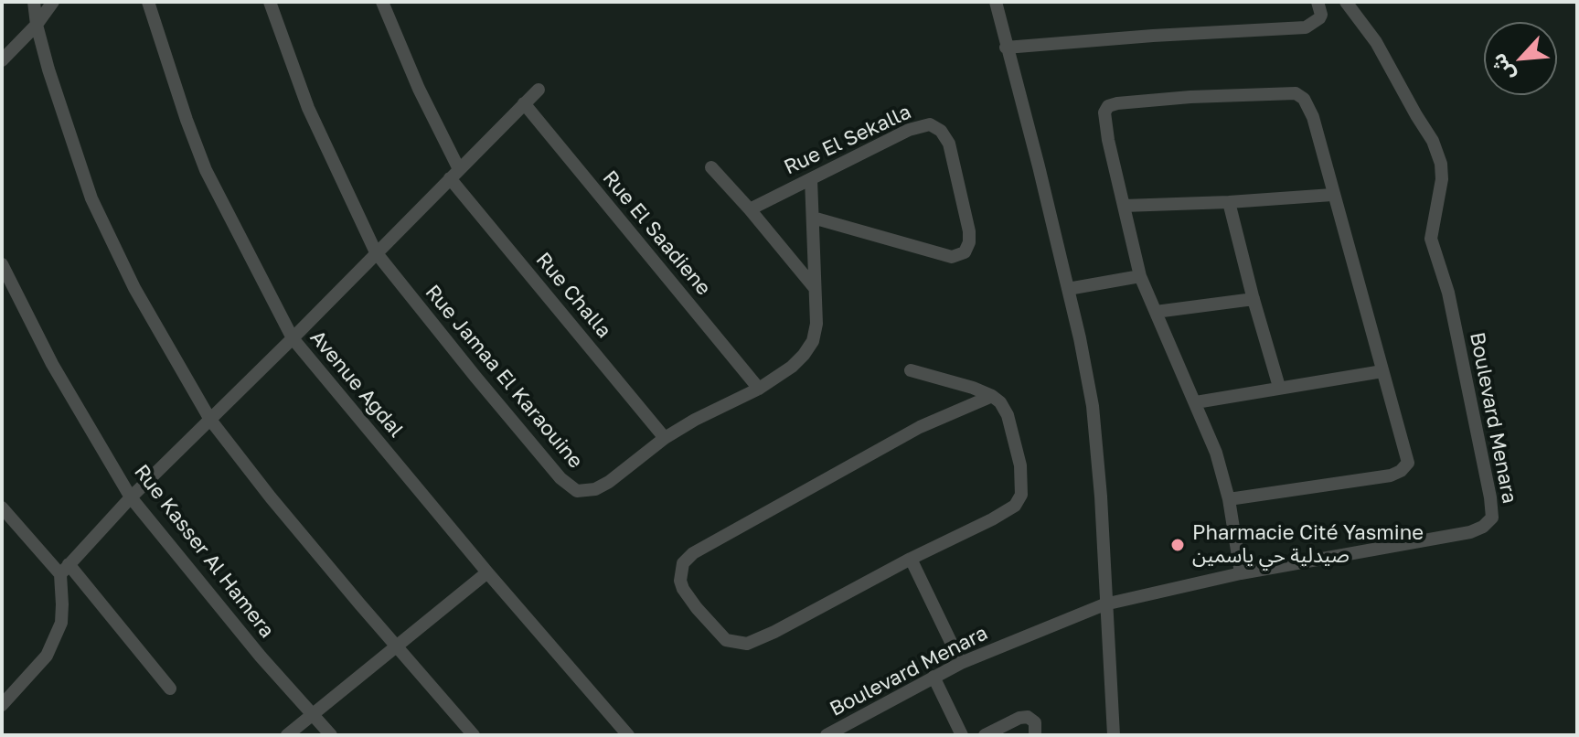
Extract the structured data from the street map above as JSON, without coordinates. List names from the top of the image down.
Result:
{
  "streets": {
    "street": [
      "Rue El Sekalla",
      "Rue El Saadiene",
      "Rue Challa",
      "Rue Jamaa El Karaouine",
      "Avenue Agdal",
      "Boulevard Menara",
      "Rue Kasser Al Hamera"
    ]
  },
  "crossings": [
    ["Rue El Sekalla", "Rue Jamaa El Karaouine"],
    ["Rue El Saadiene", "Rue Jamaa El Karaouine"],
    ["Rue Challa", "Rue Jamaa El Karaouine"]
  ],
  "places": ["Pharmacie Cité Yasmine صيدلية حي ياسمين"],
  "north": "bottom left"
}
